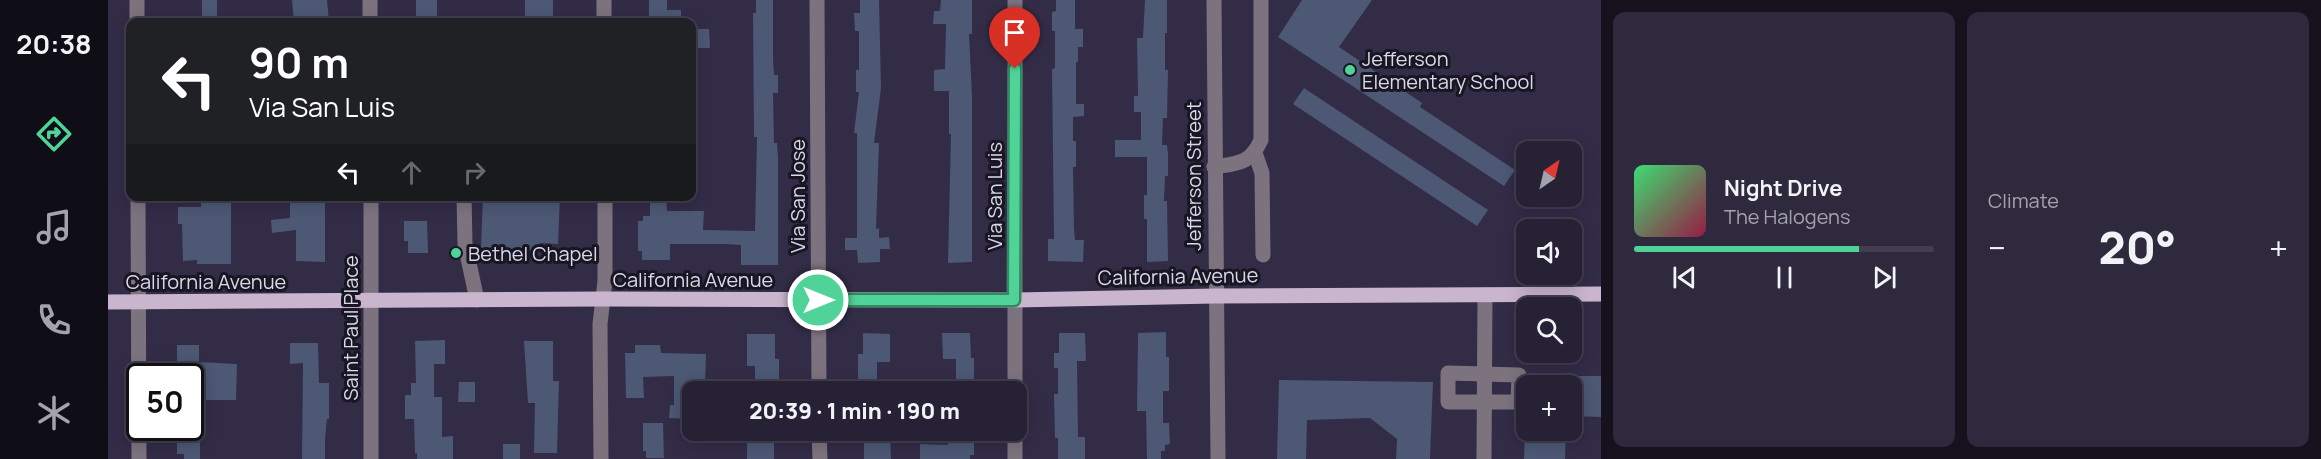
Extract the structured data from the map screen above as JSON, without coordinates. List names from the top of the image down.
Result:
{
  "streets": {
    "main road": ["California Avenue"],
    "street": [
      "Jefferson Street",
      "Via San Jose",
      "Via San Luis",
      "Saint Paul Place"
    ]
  },
  "crossings": [
    ["Jefferson Street", "California Avenue"],
    ["Via San Jose", "California Avenue"],
    ["Via San Luis", "California Avenue"],
    ["California Avenue", "Saint Paul Place"]
  ],
  "places": ["Jefferson Elementary School", "Bethel Chapel"],
  "north": "top right",
  "page": {
    "tabs": "20:38",
    "tile": "Climate",
    "turn": ["90 m", "Via San Luis"],
    "map_buttons": "+",
    "song": ["Night Drive", "The Halogens"],
    "heat": ["−", "20°", "+"],
    "limit": "50",
    "trip": "20:39 · 1 min · 190 m"
  }
}
